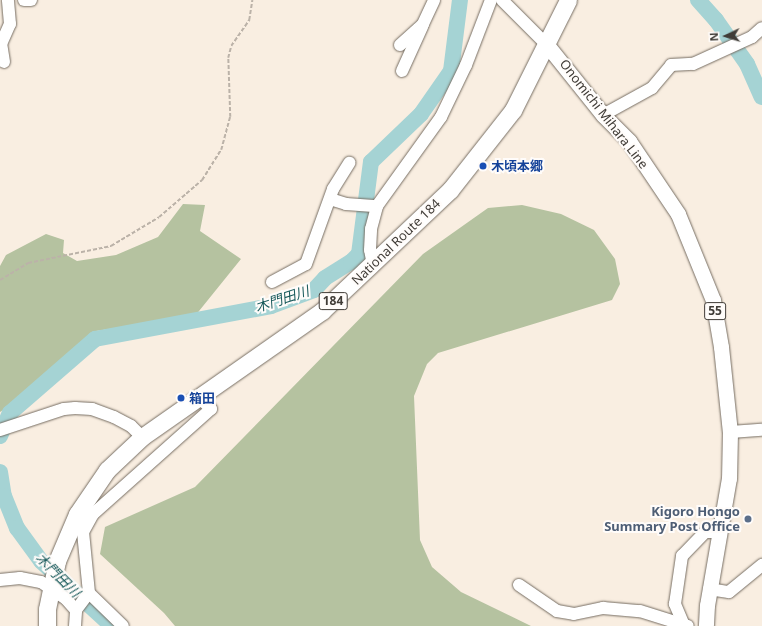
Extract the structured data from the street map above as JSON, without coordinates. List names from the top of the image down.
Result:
{
  "streets": {
    "highway": ["National Route 184", "184"],
    "main road": ["Onomichi Mihara Line", "55"]
  },
  "crossings": [
    ["Onomichi Mihara Line", "National Route 184"]
  ],
  "water": ["木門田川"],
  "places": ["木頃本郷", "箱田", "Kigoro Hongo Summary Post Office"],
  "north": "left"
}
